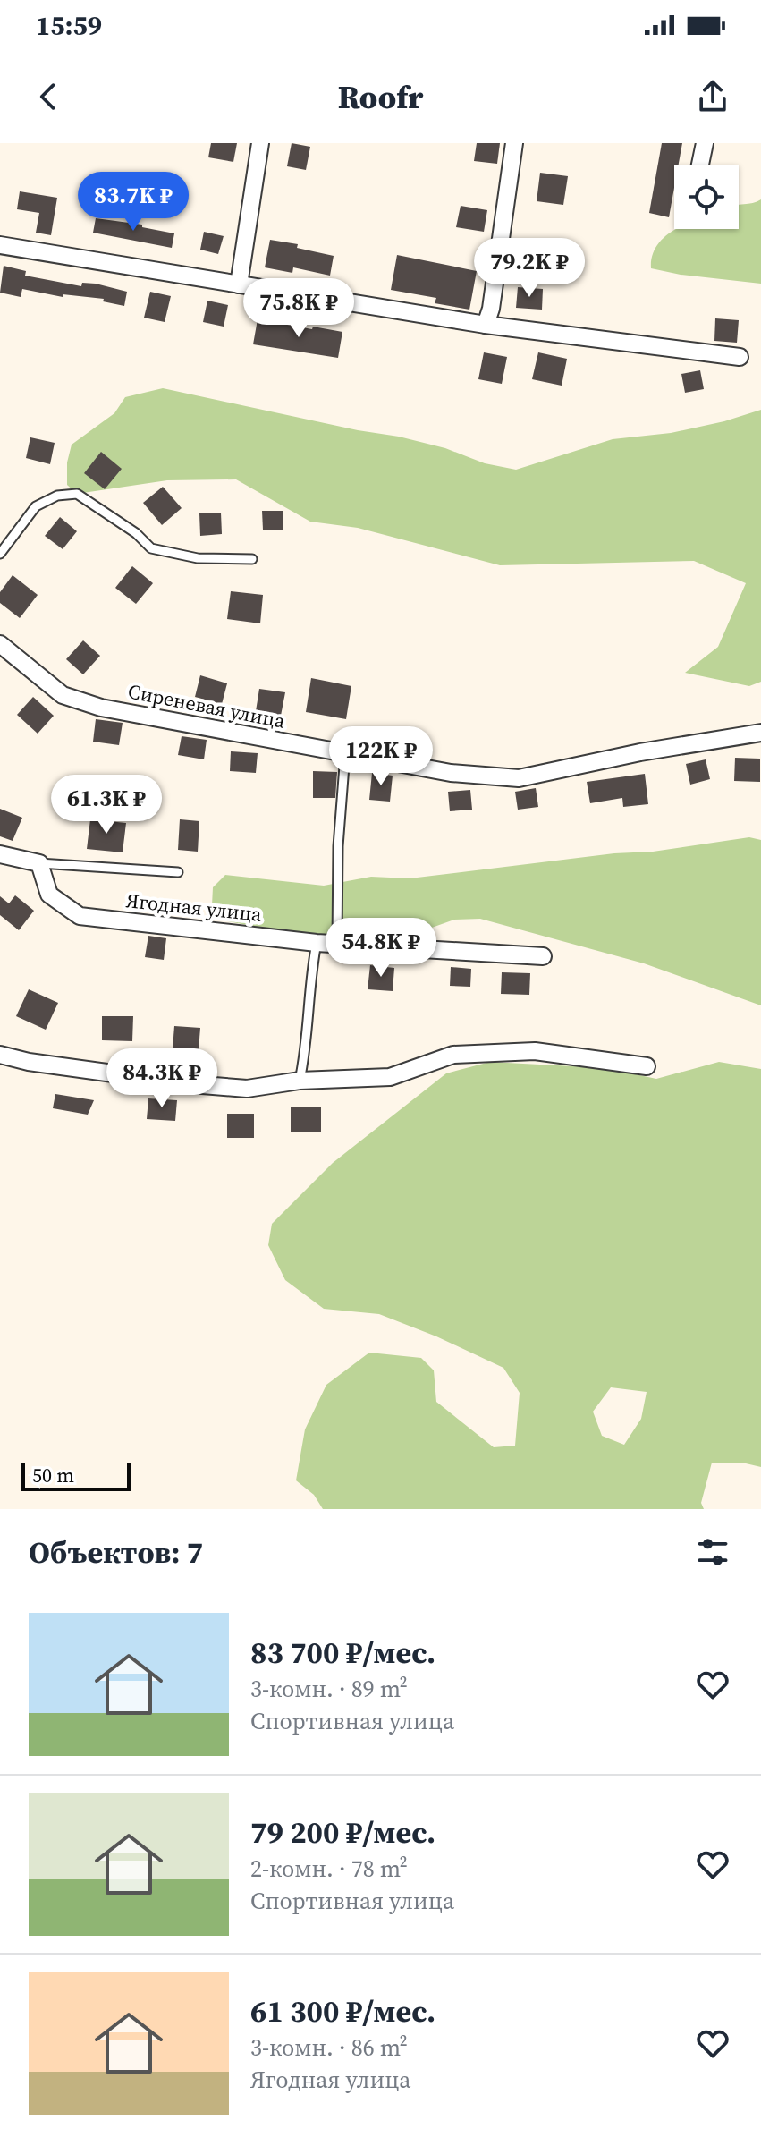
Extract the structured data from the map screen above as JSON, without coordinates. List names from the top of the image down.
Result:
{
  "streets": {
    "street": ["Сиреневая улица", "Ягодная улица"]
  },
  "scale_bar": "50 m",
  "page": {
    "status": "15:59",
    "header": "Roofr",
    "price": [
      "83.7K ₽",
      "79.2K ₽",
      "75.8K ₽",
      "122K ₽",
      "61.3K ₽",
      "54.8K ₽",
      "84.3K ₽"
    ],
    "scale": "50 m",
    "heading": "Объектов: 7",
    "list": [
      {
        "name": "83 700 ₽/мес.",
        "note": "3-комн. · 89 m² · Спортивная улица"
      },
      {
        "name": "79 200 ₽/мес.",
        "note": "2-комн. · 78 m² · Спортивная улица"
      },
      {
        "name": "61 300 ₽/мес.",
        "note": "3-комн. · 86 m² · Ягодная улица"
      }
    ]
  }
}
